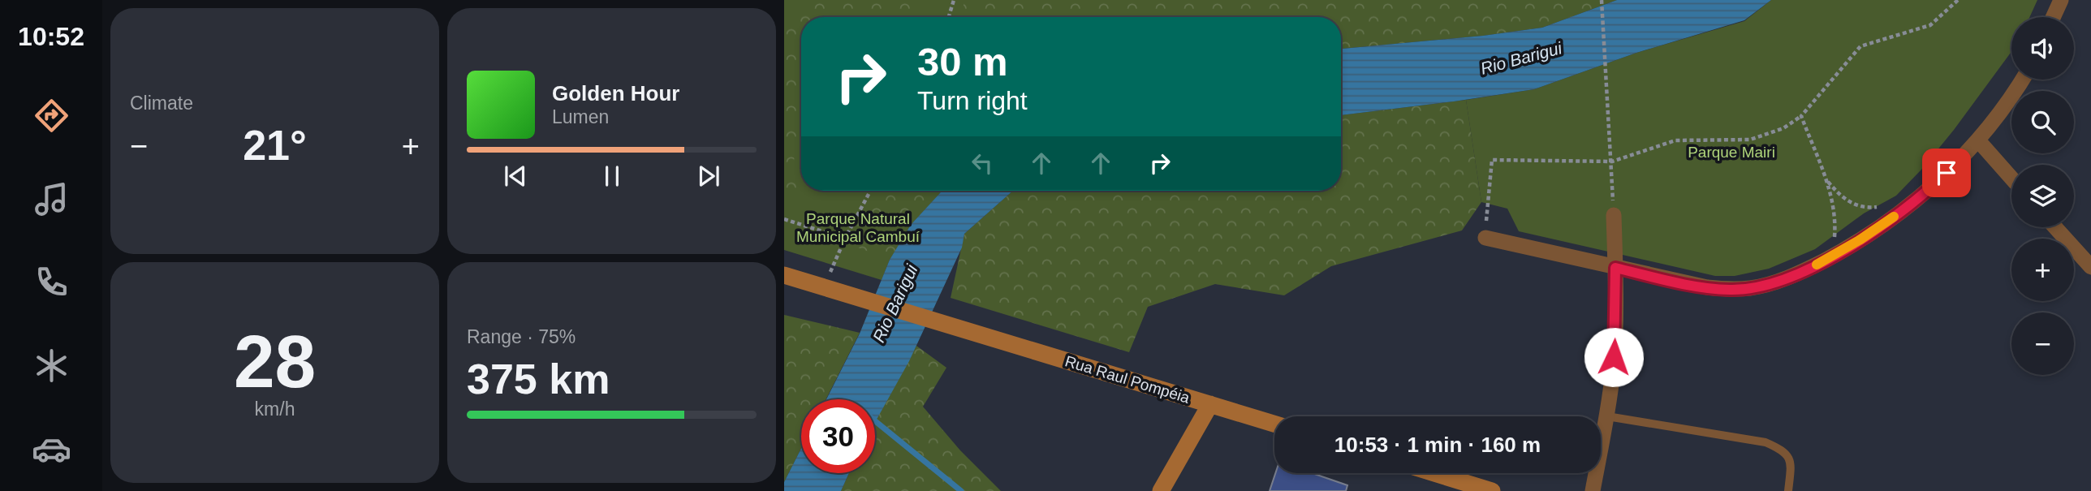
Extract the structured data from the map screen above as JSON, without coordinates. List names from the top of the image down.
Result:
{
  "streets": {
    "main road": ["Rua Raul Pompéia"]
  },
  "water": ["Rio Barigui"],
  "parks": ["Parque Mairi", "Parque Natural Municipal Cambuí"],
  "page": {
    "tabs": "10:52",
    "tile": [
      "Climate",
      ["28", "km/h"],
      ["Range · 75%", "375 km"]
    ],
    "map_buttons": ["+", "−"],
    "turn": ["30 m", "Turn right"],
    "song": ["Golden Hour", "Lumen"],
    "heat": ["−", "21°", "+"],
    "limit": "30",
    "trip": "10:53 · 1 min · 160 m"
  }
}
